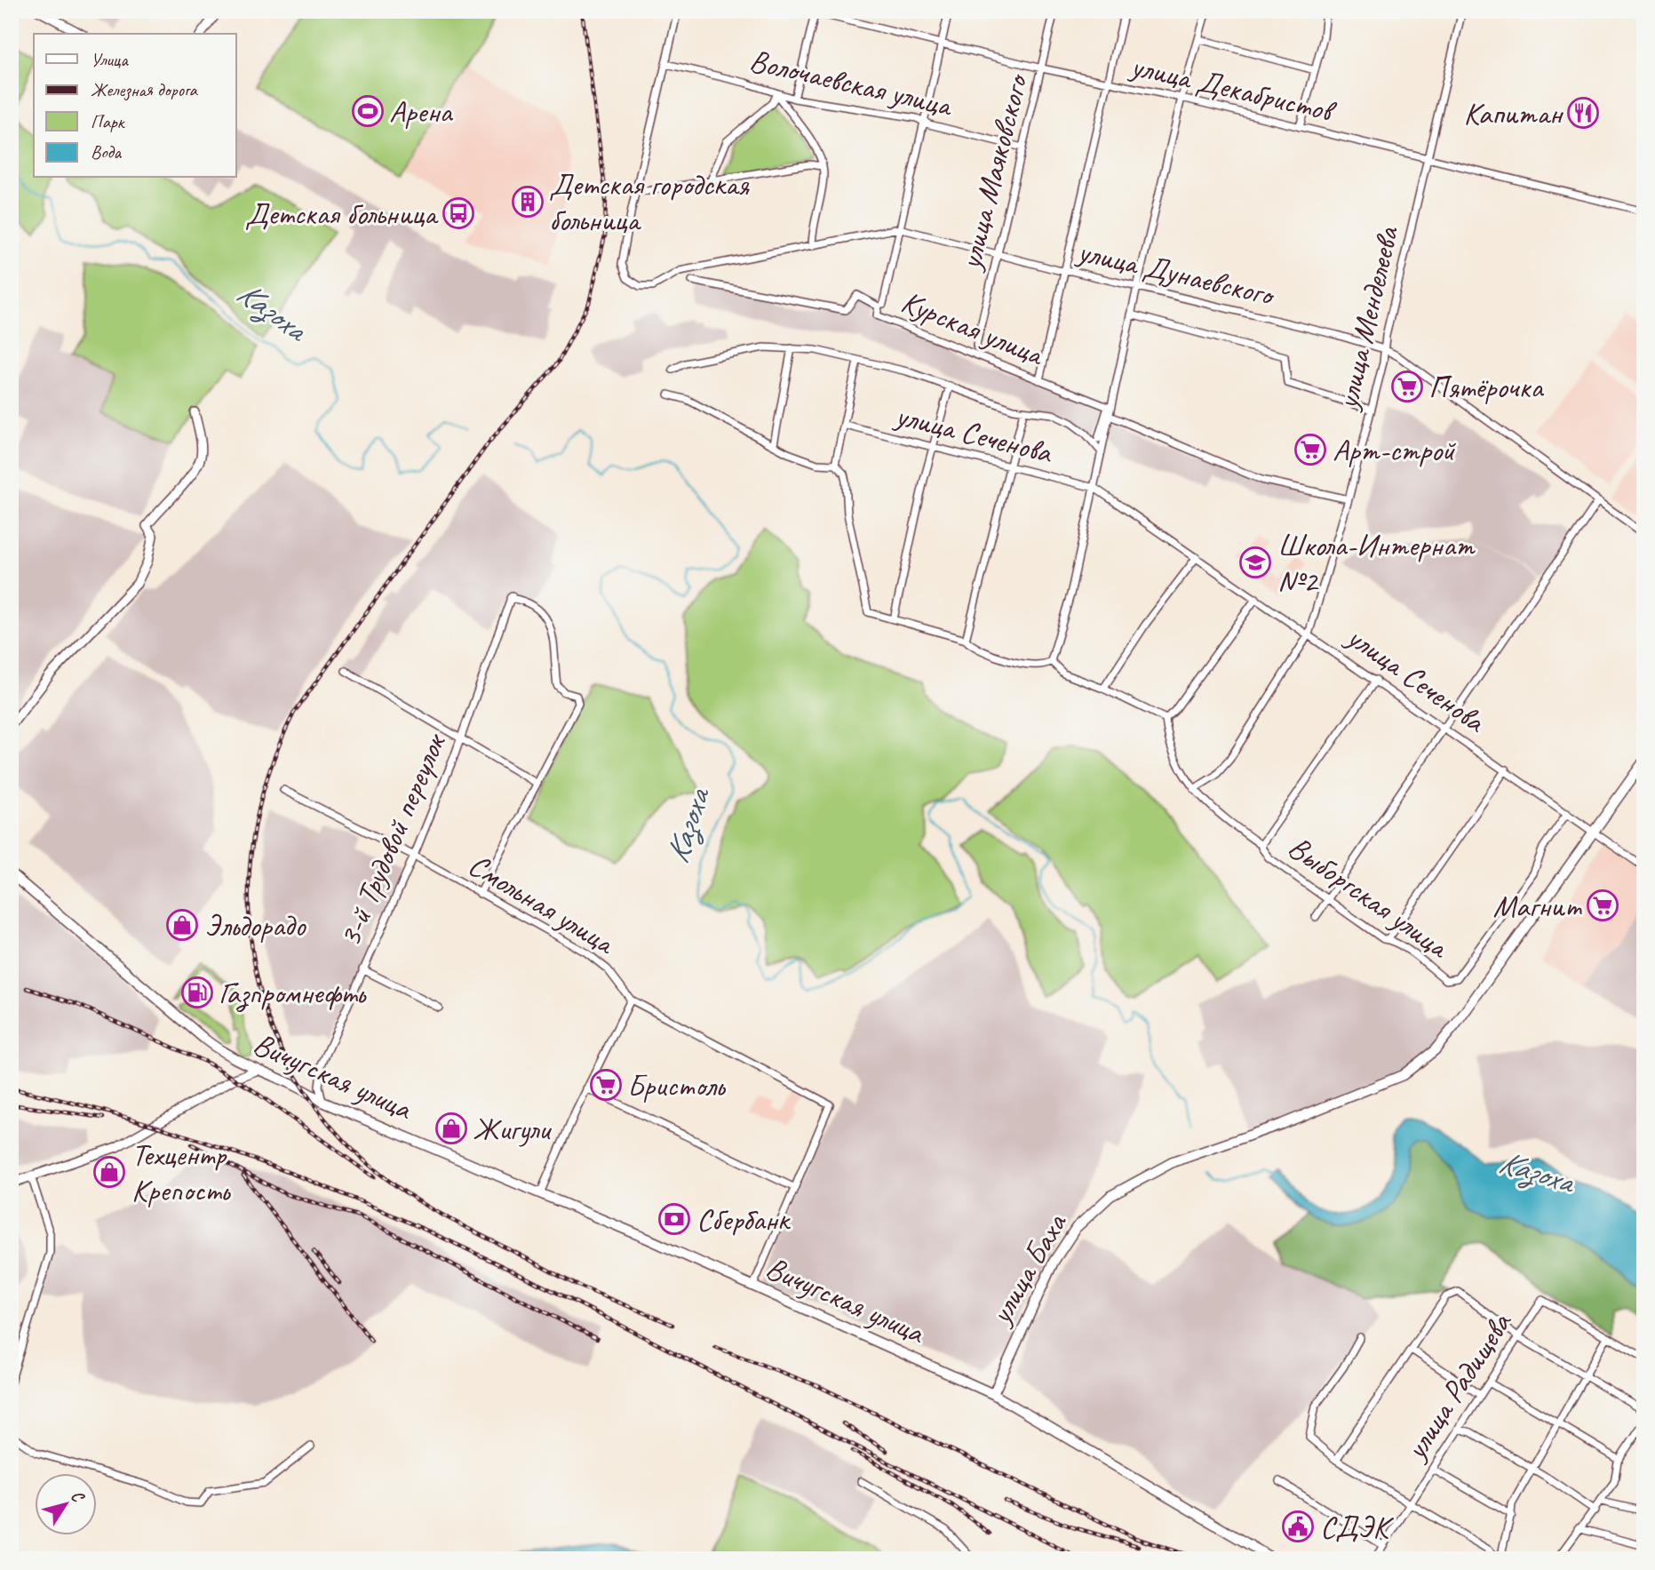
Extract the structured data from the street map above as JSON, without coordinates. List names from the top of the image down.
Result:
{
  "streets": {
    "main road": ["Вичугская улица", "улица Баха"],
    "street": [
      "Волочаевская улица",
      "улица Декабристов",
      "улица Маяковского",
      "улица Дунаевского",
      "улица Менделеева",
      "Курская улица",
      "улица Сеченова",
      "3-й Трудовой переулок",
      "Выборгская улица",
      "Смольная улица",
      "улица Радищева"
    ]
  },
  "crossings": [
    ["Волочаевская улица", "улица Маяковского"],
    ["улица Декабристов", "улица Маяковского"],
    ["улица Декабристов", "улица Менделеева"],
    ["улица Маяковского", "улица Дунаевского"],
    ["улица Дунаевского", "улица Менделеева"],
    ["улица Менделеева", "улица Сеченова"],
    ["улица Менделеева", "Выборгская улица"],
    ["улица Сеченова", "Выборгская улица"],
    ["улица Сеченова", "улица Баха"],
    ["3-й Трудовой переулок", "Смольная улица"],
    ["3-й Трудовой переулок", "Вичугская улица"],
    ["Вичугская улица", "улица Баха"]
  ],
  "water": ["Казоха"],
  "places": {
    "sports": ["Арена"],
    "restaurant": ["Капитан"],
    "building": ["Детская городская больница"],
    "bus stop": ["Детская больница"],
    "supermarket": [
      "Пятёрочка",
      "Арт-строй",
      "Магнит",
      "Бристоль"
    ],
    "school or university": ["Школа-Интернат №2"],
    "shop": ["Эльдорадо", "Жигули", "Техцентр Крепость"],
    "fuel station": ["Газпромнефть"],
    "bank": ["Сбербанк"],
    "public building": ["СДЭК"]
  },
  "legend": [
    "Улица",
    "Железная дорога",
    "Парк",
    "Вода"
  ],
  "north": "top right"
}
